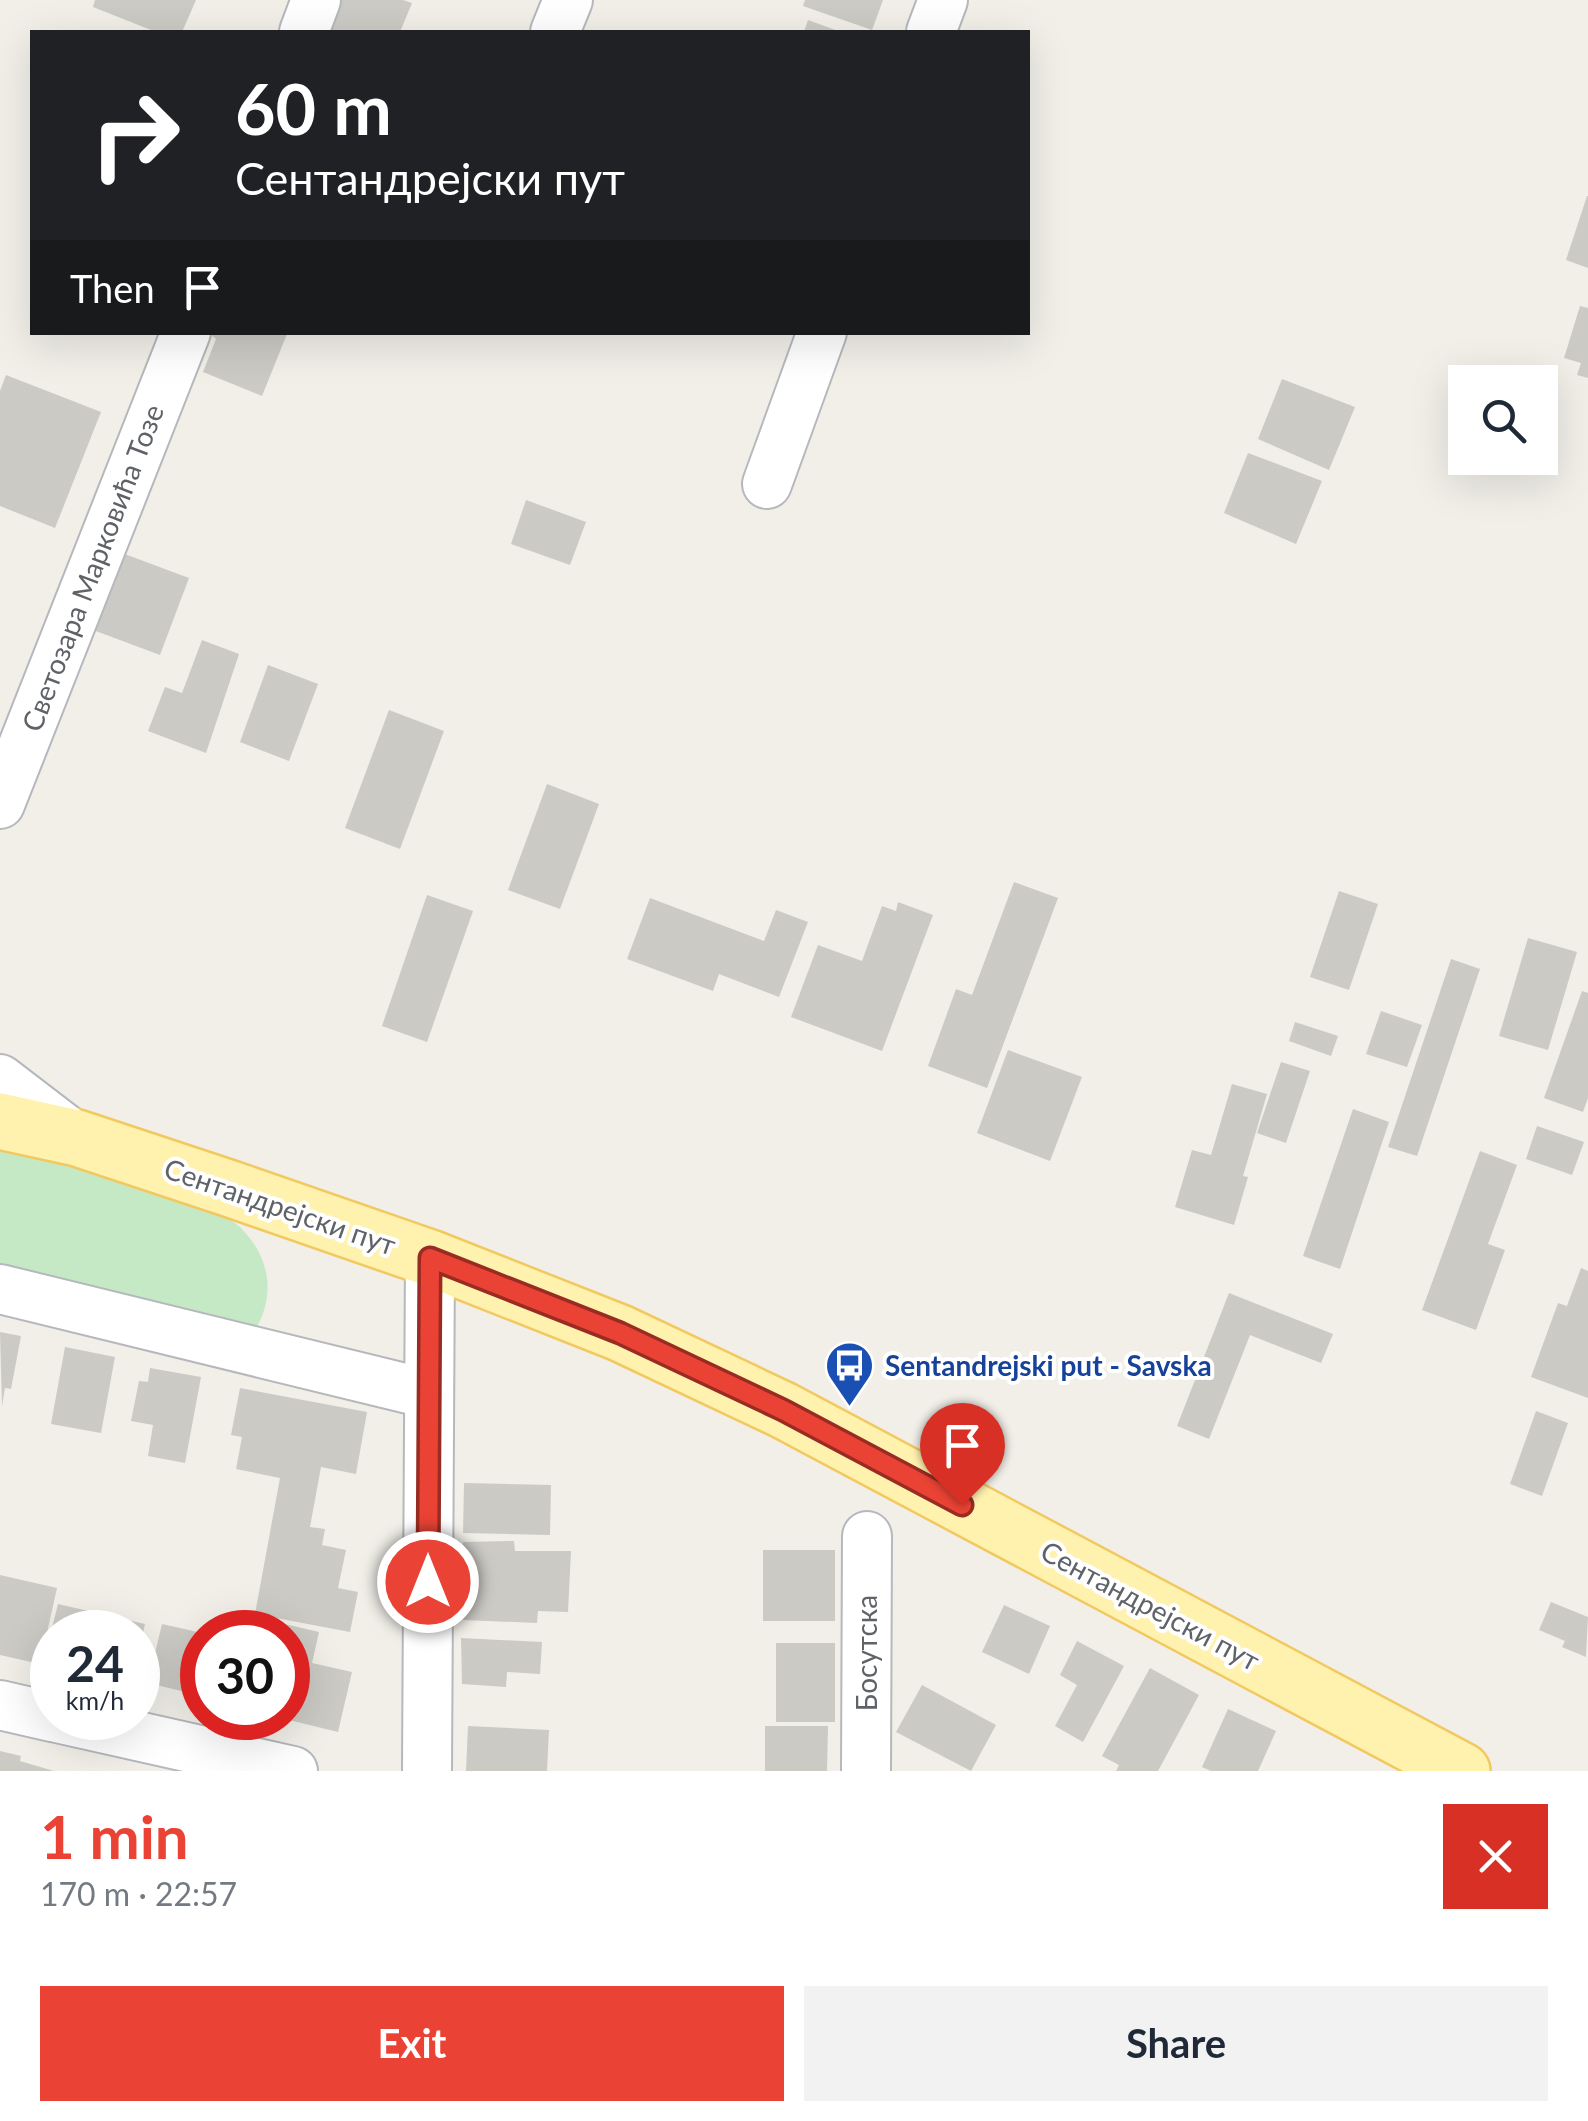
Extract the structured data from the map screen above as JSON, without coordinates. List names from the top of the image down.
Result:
{
  "streets": {
    "main road": ["Сентандрејски пут"],
    "street": ["Светозара Марковића Тозе", "Босутска"]
  },
  "places": {
    "bus stop": ["Sentandrejski put - Savska"]
  },
  "page": {
    "turn": ["60 m", "Сентандрејски пут"],
    "then": "Then",
    "speed": "24 km/h",
    "limit": "30",
    "heading": ["1 min", "170 m · 22:57"],
    "buttons": ["Exit", "Share"]
  }
}
